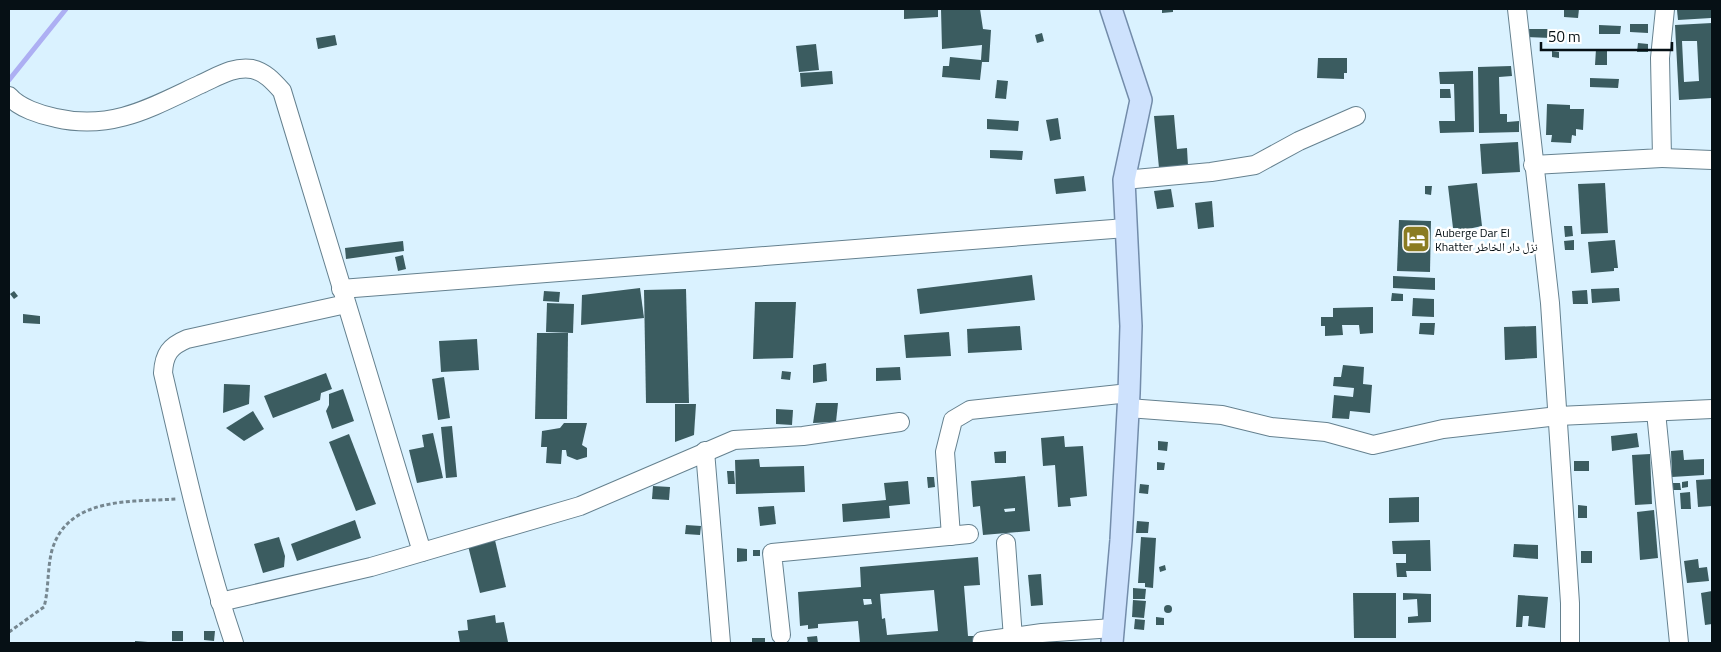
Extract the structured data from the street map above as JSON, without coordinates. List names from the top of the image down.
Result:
{
  "places": {
    "hotel": ["Auberge Dar El Khatter نزل دار الخاطر"]
  },
  "scale_bar": "50 m"
}
